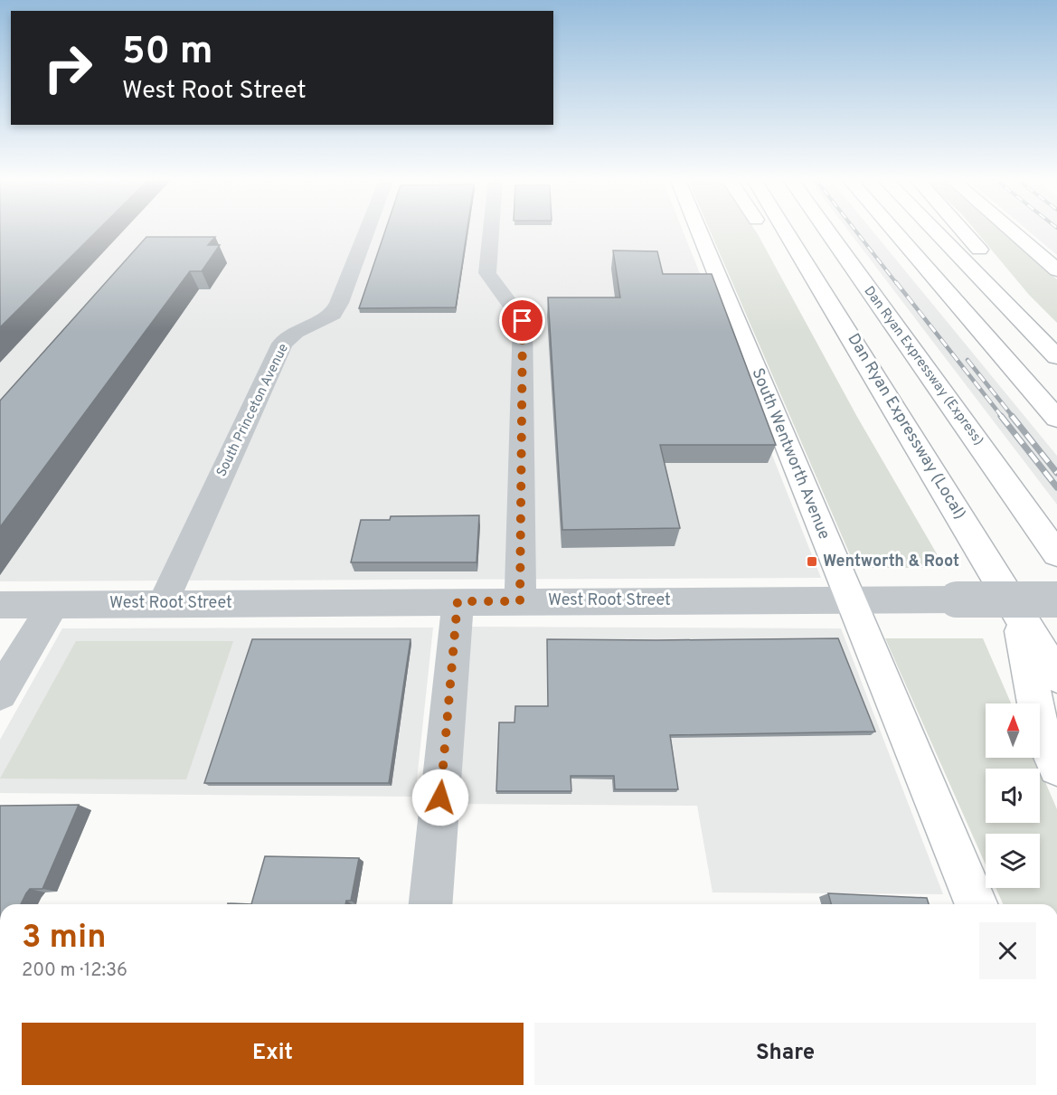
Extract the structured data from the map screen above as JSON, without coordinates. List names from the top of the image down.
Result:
{
  "streets": {
    "main road": ["Dan Ryan Expressway (Express)", "Dan Ryan Expressway (Local)", "South Wentworth Avenue"],
    "street": ["South Princeton Avenue", "West Root Street"]
  },
  "crossings": [
    ["South Princeton Avenue", "West Root Street"],
    ["South Wentworth Avenue", "West Root Street"]
  ],
  "places": {
    "transit": ["Wentworth & Root"]
  },
  "north": "top",
  "page": {
    "turn": ["50 m", "West Root Street"],
    "heading": ["3 min", "200 m · 12:36"],
    "buttons": ["Exit", "Share"]
  }
}
